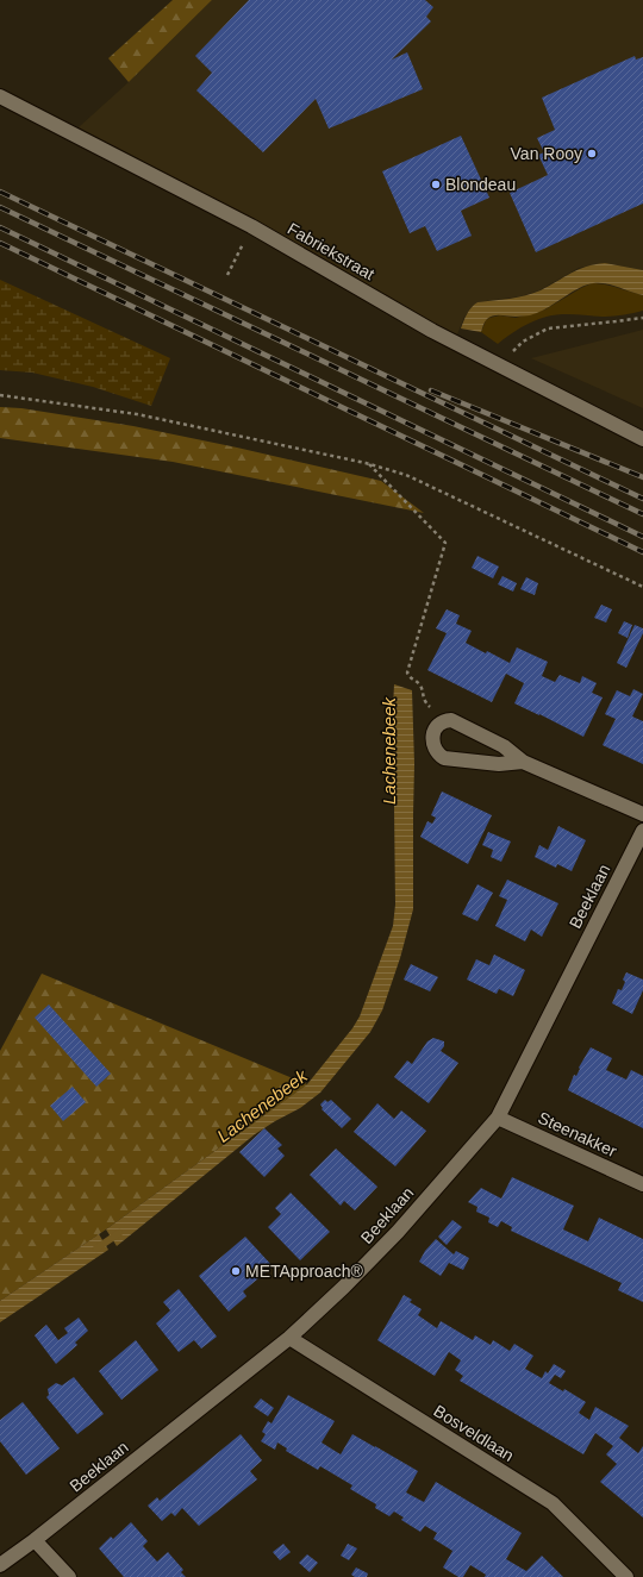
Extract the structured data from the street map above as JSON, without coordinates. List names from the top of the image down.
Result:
{
  "streets": {
    "street": [
      "Fabriekstraat",
      "Beeklaan",
      "Steenakker",
      "Bosveldlaan"
    ]
  },
  "crossings": [
    ["Beeklaan", "Steenakker"],
    ["Beeklaan", "Bosveldlaan"]
  ],
  "water": ["Lachenebeek"],
  "places": ["Van Rooy", "Blondeau", "METApproach®"]
}
